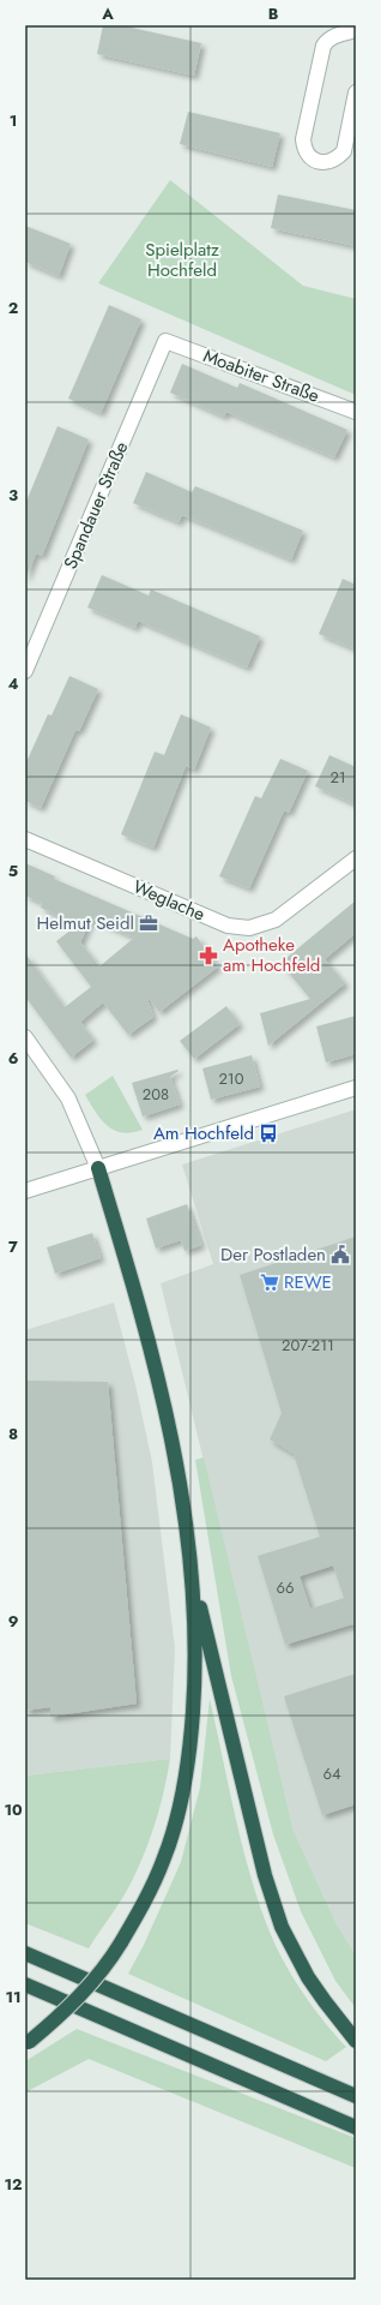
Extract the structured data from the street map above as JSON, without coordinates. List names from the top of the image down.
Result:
{
  "streets": {
    "street": ["Moabiter Straße", "Spandauer Straße", "Weglache"]
  },
  "crossings": [
    ["Moabiter Straße", "Spandauer Straße"]
  ],
  "parks": ["Spielplatz Hochfeld"],
  "places": {
    "office": ["Helmut Seidl"],
    "pharmacy": ["Apotheke am Hochfeld"],
    "bus stop": ["Am Hochfeld"],
    "public building": ["Der Postladen"],
    "supermarket": ["REWE"]
  },
  "house_numbers": [
    "21",
    "210",
    "208",
    "207-211",
    "66",
    "64"
  ],
  "grid": {
    "columns": ["A", "B"],
    "rows": [
      "1",
      "2",
      "3",
      "4",
      "5",
      "6",
      "7",
      "8",
      "9",
      "10",
      "11",
      "12"
    ]
  }
}
